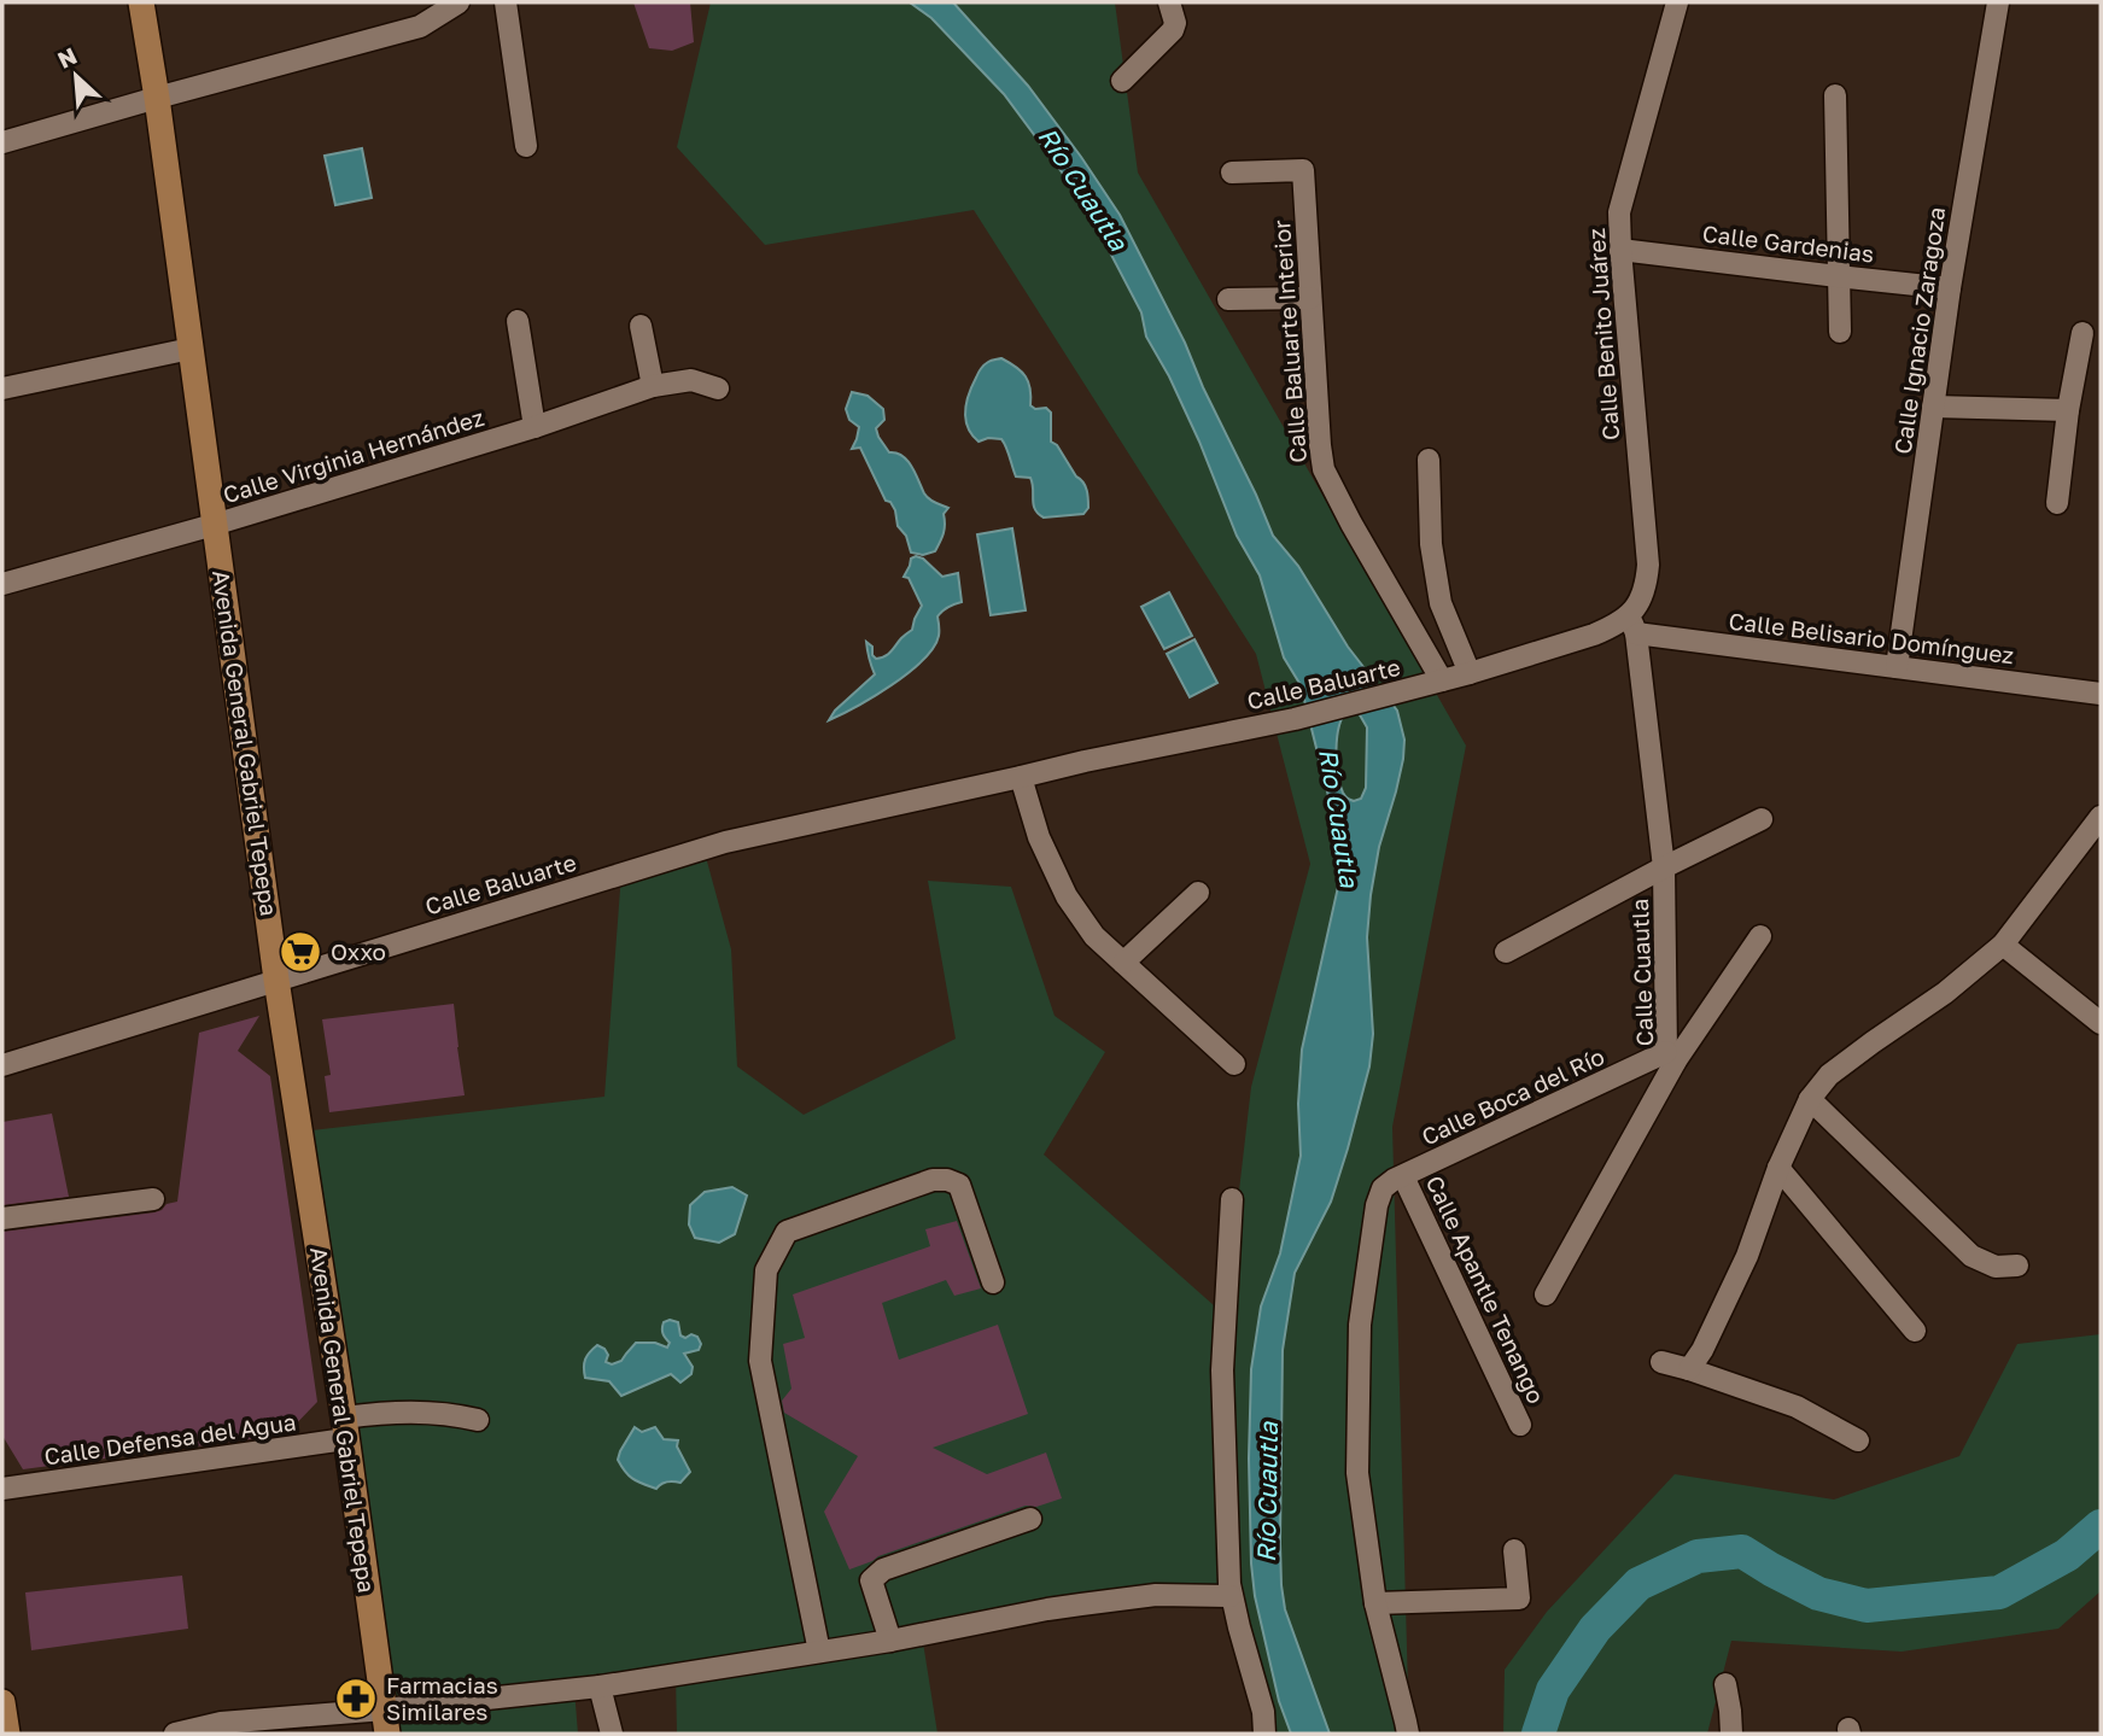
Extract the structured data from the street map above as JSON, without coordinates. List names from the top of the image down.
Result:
{
  "streets": {
    "main road": ["Avenida General Gabriel Tepepa"],
    "street": [
      "Calle Gardenias",
      "Calle Ignacio Zaragoza",
      "Calle Benito Juárez",
      "Calle Baluarte Interior",
      "Calle Virginia Hernández",
      "Calle Belisario Domínguez",
      "Calle Baluarte",
      "Calle Cuautla",
      "Calle Boca del Río",
      "Calle Apantle Tenango",
      "Calle Defensa del Agua"
    ]
  },
  "crossings": [
    ["Calle Gardenias", "Calle Ignacio Zaragoza"],
    ["Calle Gardenias", "Calle Benito Juárez"],
    ["Calle Ignacio Zaragoza", "Calle Belisario Domínguez"],
    ["Calle Benito Juárez", "Calle Belisario Domínguez"],
    ["Calle Benito Juárez", "Calle Baluarte"],
    ["Calle Benito Juárez", "Calle Cuautla"],
    ["Calle Baluarte Interior", "Calle Baluarte"],
    ["Calle Virginia Hernández", "Avenida General Gabriel Tepepa"],
    ["Calle Belisario Domínguez", "Calle Baluarte"],
    ["Calle Belisario Domínguez", "Calle Cuautla"],
    ["Calle Baluarte", "Avenida General Gabriel Tepepa"],
    ["Calle Baluarte", "Calle Cuautla"],
    ["Avenida General Gabriel Tepepa", "Calle Defensa del Agua"],
    ["Calle Cuautla", "Calle Boca del Río"],
    ["Calle Boca del Río", "Calle Apantle Tenango"]
  ],
  "water": ["Río Cuautla"],
  "places": {
    "supermarket": ["Oxxo"],
    "pharmacy": ["Farmacias Similares"]
  },
  "north": "top left"
}
